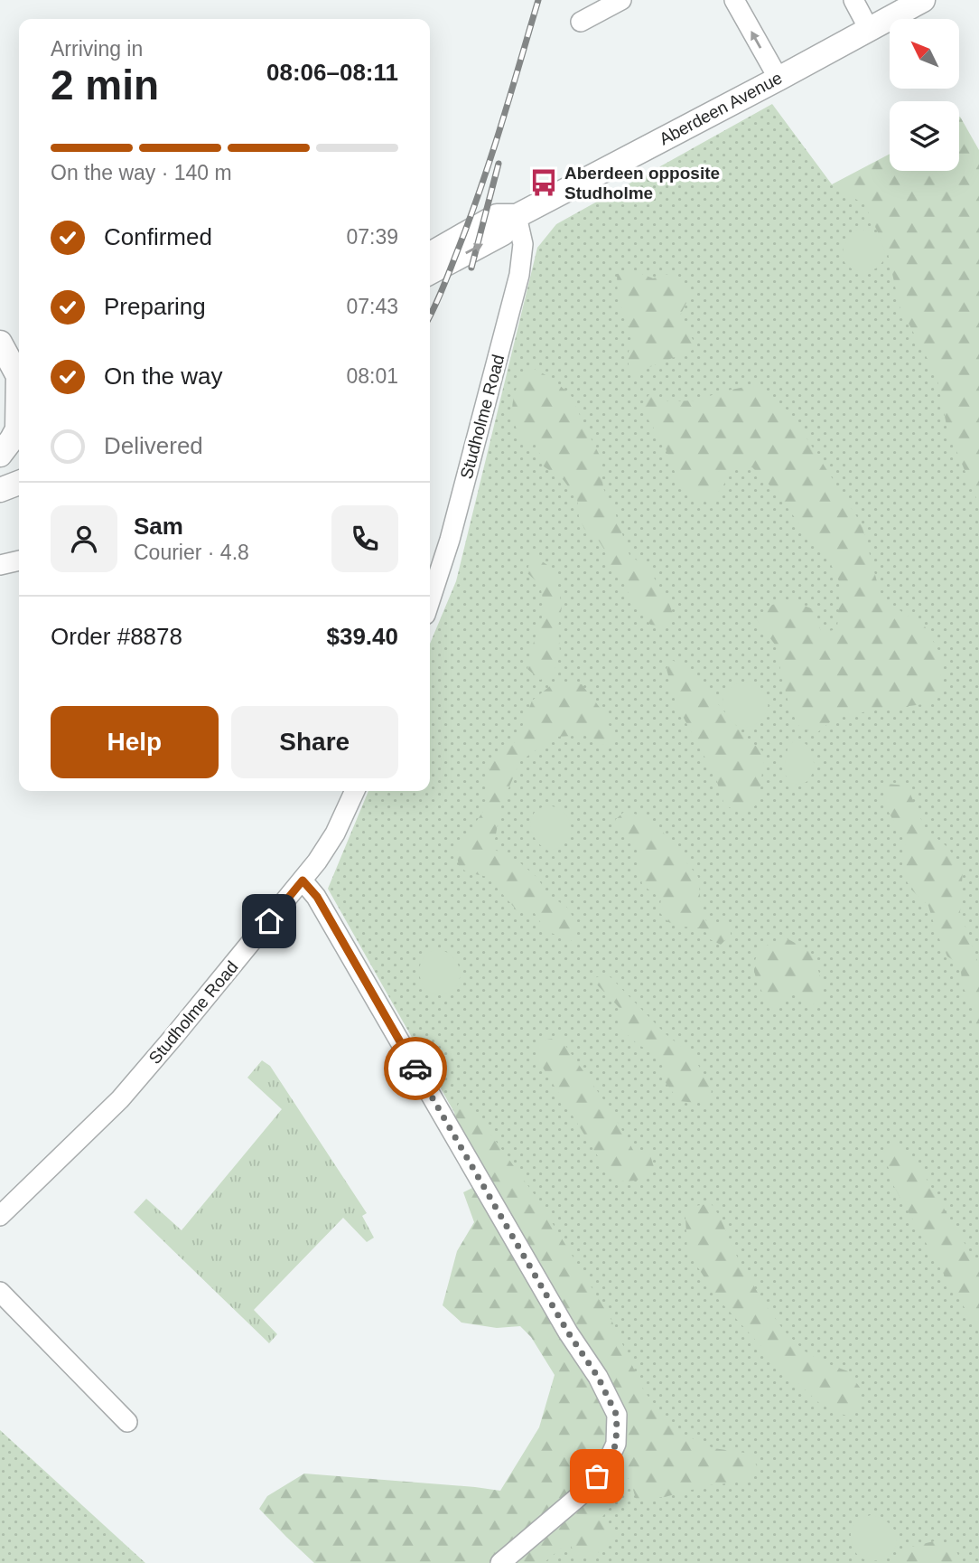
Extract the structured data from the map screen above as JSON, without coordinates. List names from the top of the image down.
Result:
{
  "streets": {
    "main road": ["Aberdeen Avenue"],
    "street": ["Studholme Road"]
  },
  "crossings": [
    ["Aberdeen Avenue", "Studholme Road"]
  ],
  "places": {
    "bus stop": ["Aberdeen opposite Studholme"]
  },
  "north": "top left",
  "page": {
    "heading": ["2 min", "Arriving in", "08:06–08:11"],
    "panel": [
      "Sam",
      "Courier · 4.8",
      "Order #8878",
      "$39.40"
    ],
    "bar": "On the way · 140 m",
    "list": [
      ["Confirmed", "07:39"],
      ["Preparing", "07:43"],
      ["On the way", "08:01"],
      "Delivered"
    ],
    "buttons": ["Help", "Share"]
  }
}
